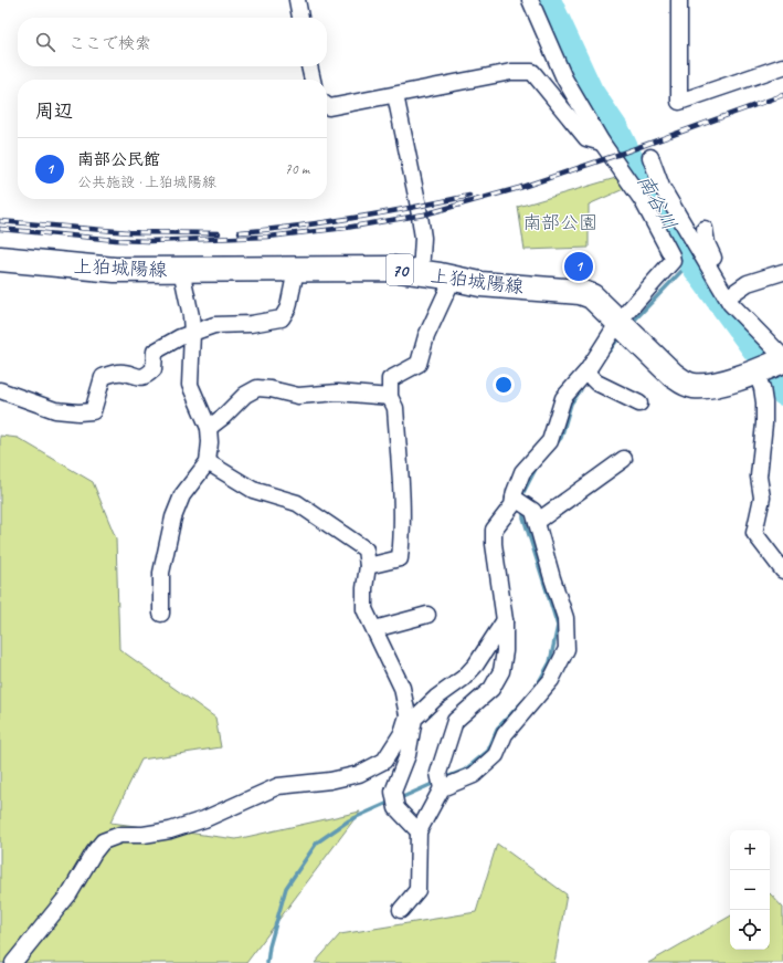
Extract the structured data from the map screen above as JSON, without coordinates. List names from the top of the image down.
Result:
{
  "streets": {
    "main road": ["上狛城陽線", "70"]
  },
  "water": ["南谷川"],
  "parks": ["南部公園"],
  "page": {
    "search": "ここで検索",
    "heading": "周辺",
    "list": [
      {
        "mark": "1",
        "name": "南部公民館",
        "note": "公共施設 · 上狛城陽線",
        "value": "70 m"
      }
    ],
    "pins": "1",
    "map_buttons": ["+", "−"]
  }
}
